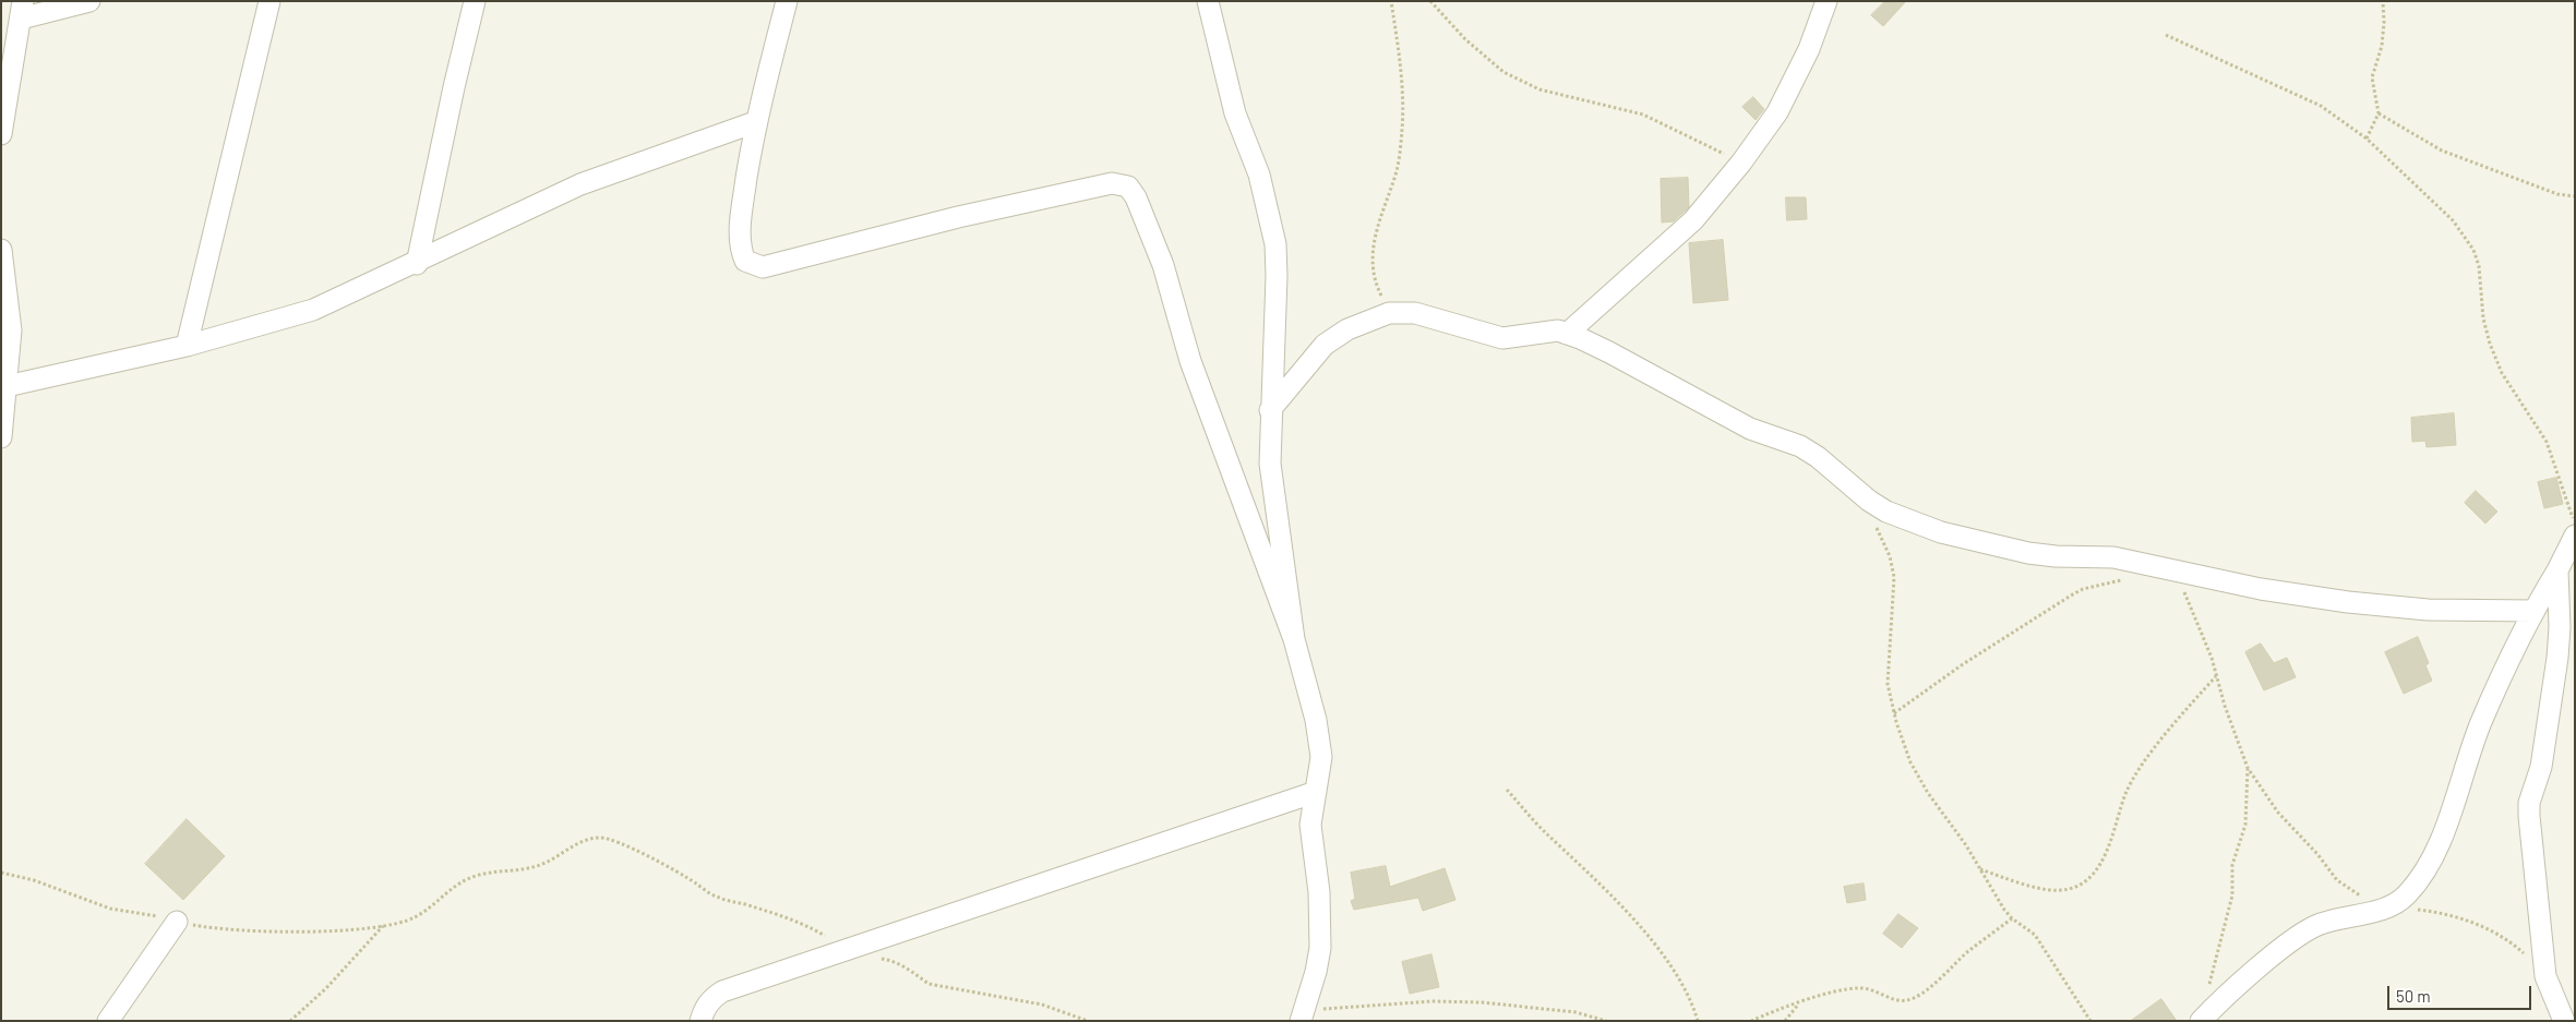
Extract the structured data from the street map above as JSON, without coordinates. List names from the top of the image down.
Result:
{
  "scale_bar": "50 m"
}
